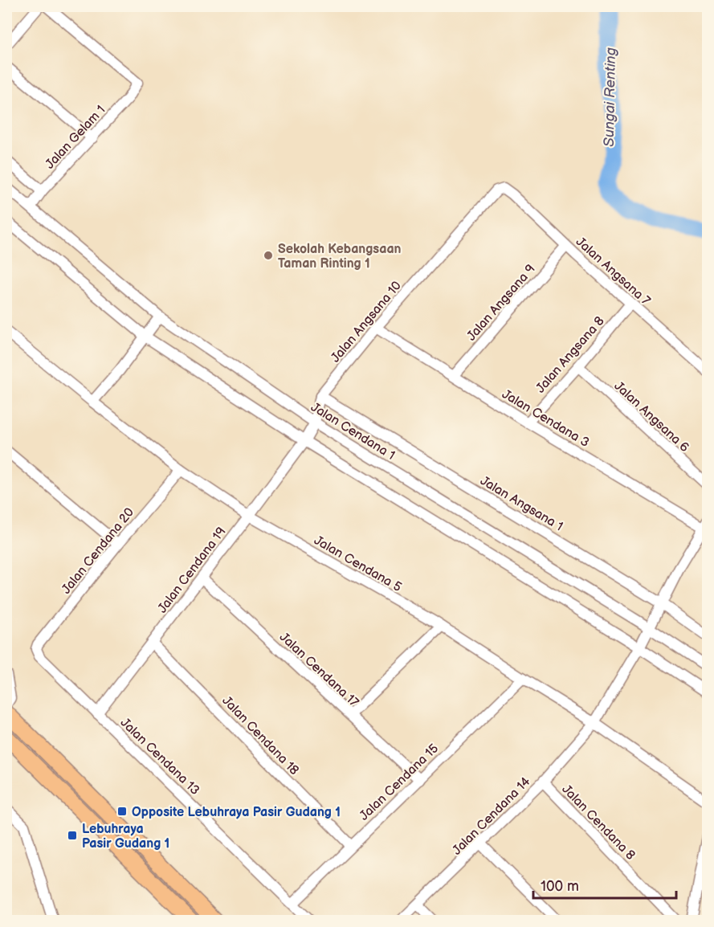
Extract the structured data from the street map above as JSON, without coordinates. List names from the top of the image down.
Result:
{
  "streets": {
    "street": [
      "Jalan Gelam 1",
      "Jalan Angsana 7",
      "Jalan Angsana 9",
      "Jalan Angsana 10",
      "Jalan Angsana 8",
      "Jalan Angsana 6",
      "Jalan Cendana 3",
      "Jalan Cendana 1",
      "Jalan Angsana 1",
      "Jalan Cendana 20",
      "Jalan Cendana 5",
      "Jalan Cendana 19",
      "Jalan Cendana 17",
      "Jalan Cendana 18",
      "Jalan Cendana 13",
      "Jalan Cendana 15",
      "Jalan Cendana 14",
      "Jalan Cendana 8"
    ]
  },
  "crossings": [
    ["Jalan Gelam 1", "Jalan Cendana 1"],
    ["Jalan Angsana 7", "Jalan Angsana 9"],
    ["Jalan Angsana 7", "Jalan Angsana 10"],
    ["Jalan Angsana 7", "Jalan Angsana 8"],
    ["Jalan Angsana 9", "Jalan Cendana 3"],
    ["Jalan Angsana 10", "Jalan Cendana 3"],
    ["Jalan Angsana 10", "Jalan Cendana 1"],
    ["Jalan Angsana 10", "Jalan Angsana 1"],
    ["Jalan Angsana 10", "Jalan Cendana 19"],
    ["Jalan Angsana 8", "Jalan Angsana 6"],
    ["Jalan Angsana 8", "Jalan Cendana 3"],
    ["Jalan Cendana 3", "Jalan Cendana 14"],
    ["Jalan Cendana 1", "Jalan Cendana 14"],
    ["Jalan Angsana 1", "Jalan Cendana 14"],
    ["Jalan Cendana 20", "Jalan Cendana 5"],
    ["Jalan Cendana 20", "Jalan Cendana 13"],
    ["Jalan Cendana 5", "Jalan Cendana 19"],
    ["Jalan Cendana 5", "Jalan Cendana 15"],
    ["Jalan Cendana 5", "Jalan Cendana 14"],
    ["Jalan Cendana 19", "Jalan Cendana 17"],
    ["Jalan Cendana 19", "Jalan Cendana 18"],
    ["Jalan Cendana 19", "Jalan Cendana 13"],
    ["Jalan Cendana 17", "Jalan Cendana 15"],
    ["Jalan Cendana 18", "Jalan Cendana 15"],
    ["Jalan Cendana 13", "Jalan Cendana 15"],
    ["Jalan Cendana 14", "Jalan Cendana 8"]
  ],
  "water": ["Sungai Renting"],
  "places": {
    "other": ["Sekolah Kebangsaan Taman Rinting 1"],
    "transit": ["Opposite Lebuhraya Pasir Gudang 1", "Lebuhraya Pasir Gudang 1"]
  },
  "scale_bar": "100 m"
}
